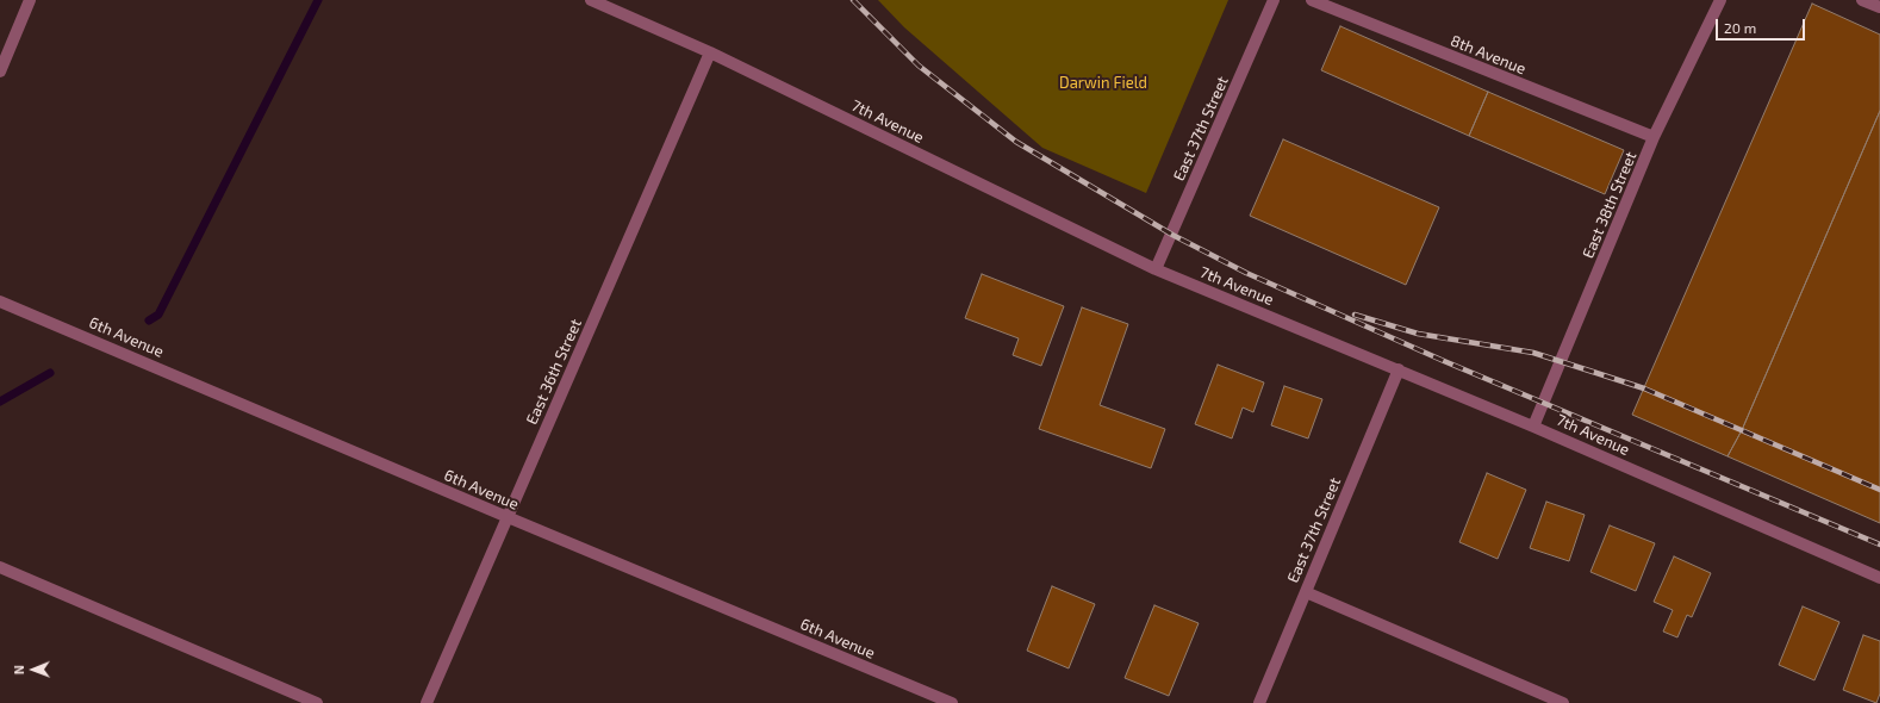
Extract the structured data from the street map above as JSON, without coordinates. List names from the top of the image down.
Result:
{
  "streets": {
    "street": [
      "8th Avenue",
      "7th Avenue",
      "East 37th Street",
      "East 38th Street",
      "6th Avenue",
      "East 36th Street"
    ]
  },
  "crossings": [
    ["8th Avenue", "East 38th Street"],
    ["7th Avenue", "East 37th Street"],
    ["7th Avenue", "East 38th Street"],
    ["7th Avenue", "East 36th Street"],
    ["6th Avenue", "East 36th Street"]
  ],
  "parks": ["Darwin Field"],
  "scale_bar": "20 m",
  "north": "left"
}
